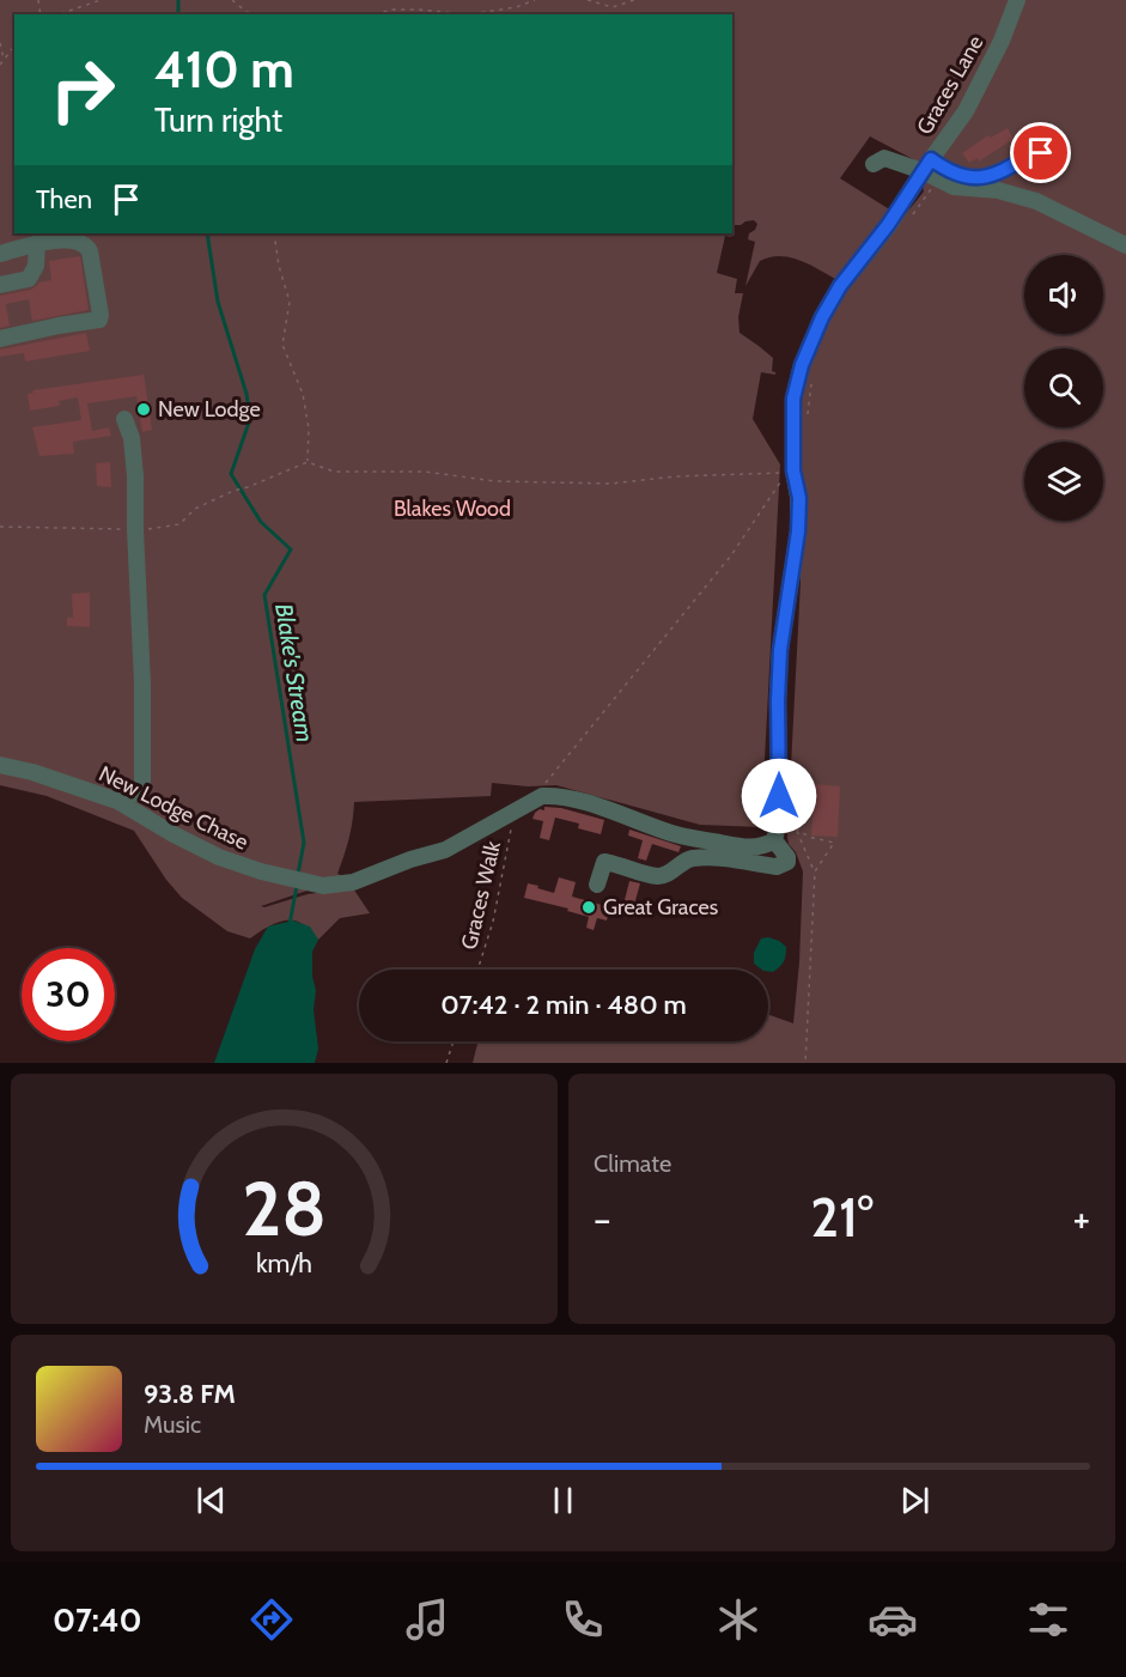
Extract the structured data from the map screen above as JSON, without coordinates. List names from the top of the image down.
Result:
{
  "streets": {
    "street": ["Graces Lane", "New Lodge Chase"],
    "path": ["Graces Walk"]
  },
  "crossings": [
    ["Graces Lane", "New Lodge Chase"],
    ["New Lodge Chase", "Graces Walk"]
  ],
  "water": ["Blake's Stream"],
  "parks": ["Blakes Wood"],
  "places": ["New Lodge", "Great Graces"],
  "page": {
    "turn": ["410 m", "Turn right"],
    "then": "Then",
    "limit": "30",
    "trip": "07:42 · 2 min · 480 m",
    "tile": "Climate",
    "heat": ["−", "21°", "+"],
    "song": ["93.8 FM", "Music"],
    "tabs": "07:40",
    "gauge": ["28", "km/h"]
  }
}
